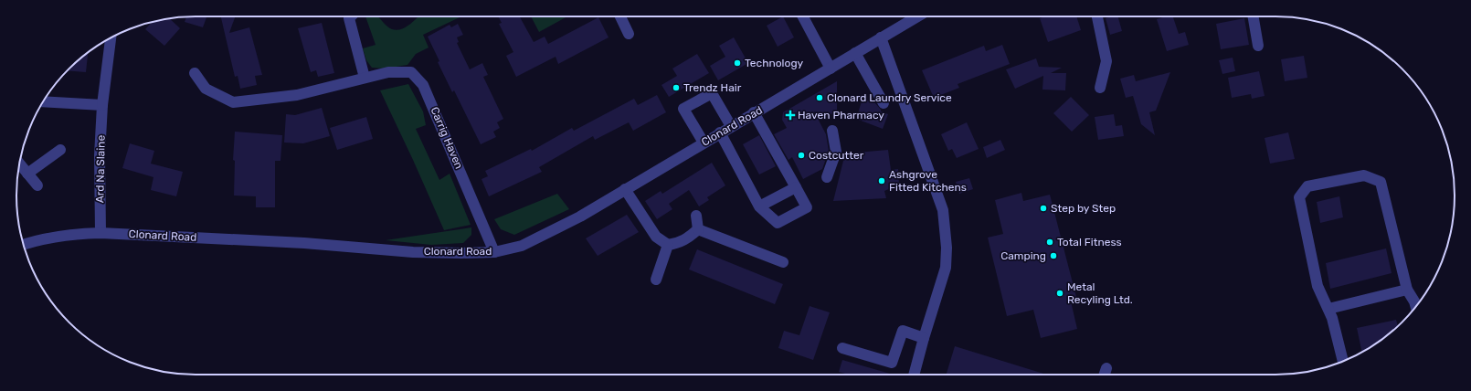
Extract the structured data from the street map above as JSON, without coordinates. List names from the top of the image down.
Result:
{
  "streets": {
    "street": ["Clonard Road", "Carrig Haven", "Ard Na Slaine"]
  },
  "crossings": [
    ["Clonard Road", "Carrig Haven"],
    ["Clonard Road", "Ard Na Slaine"]
  ],
  "places": {
    "other": [
      "Technology",
      "Trendz Hair",
      "Clonard Laundry Service",
      "Costcutter",
      "Ashgrove Fitted Kitchens",
      "Step by Step",
      "Total Fitness",
      "Camping",
      "Metal Recyling Ltd."
    ],
    "health": ["Haven Pharmacy"]
  }
}
